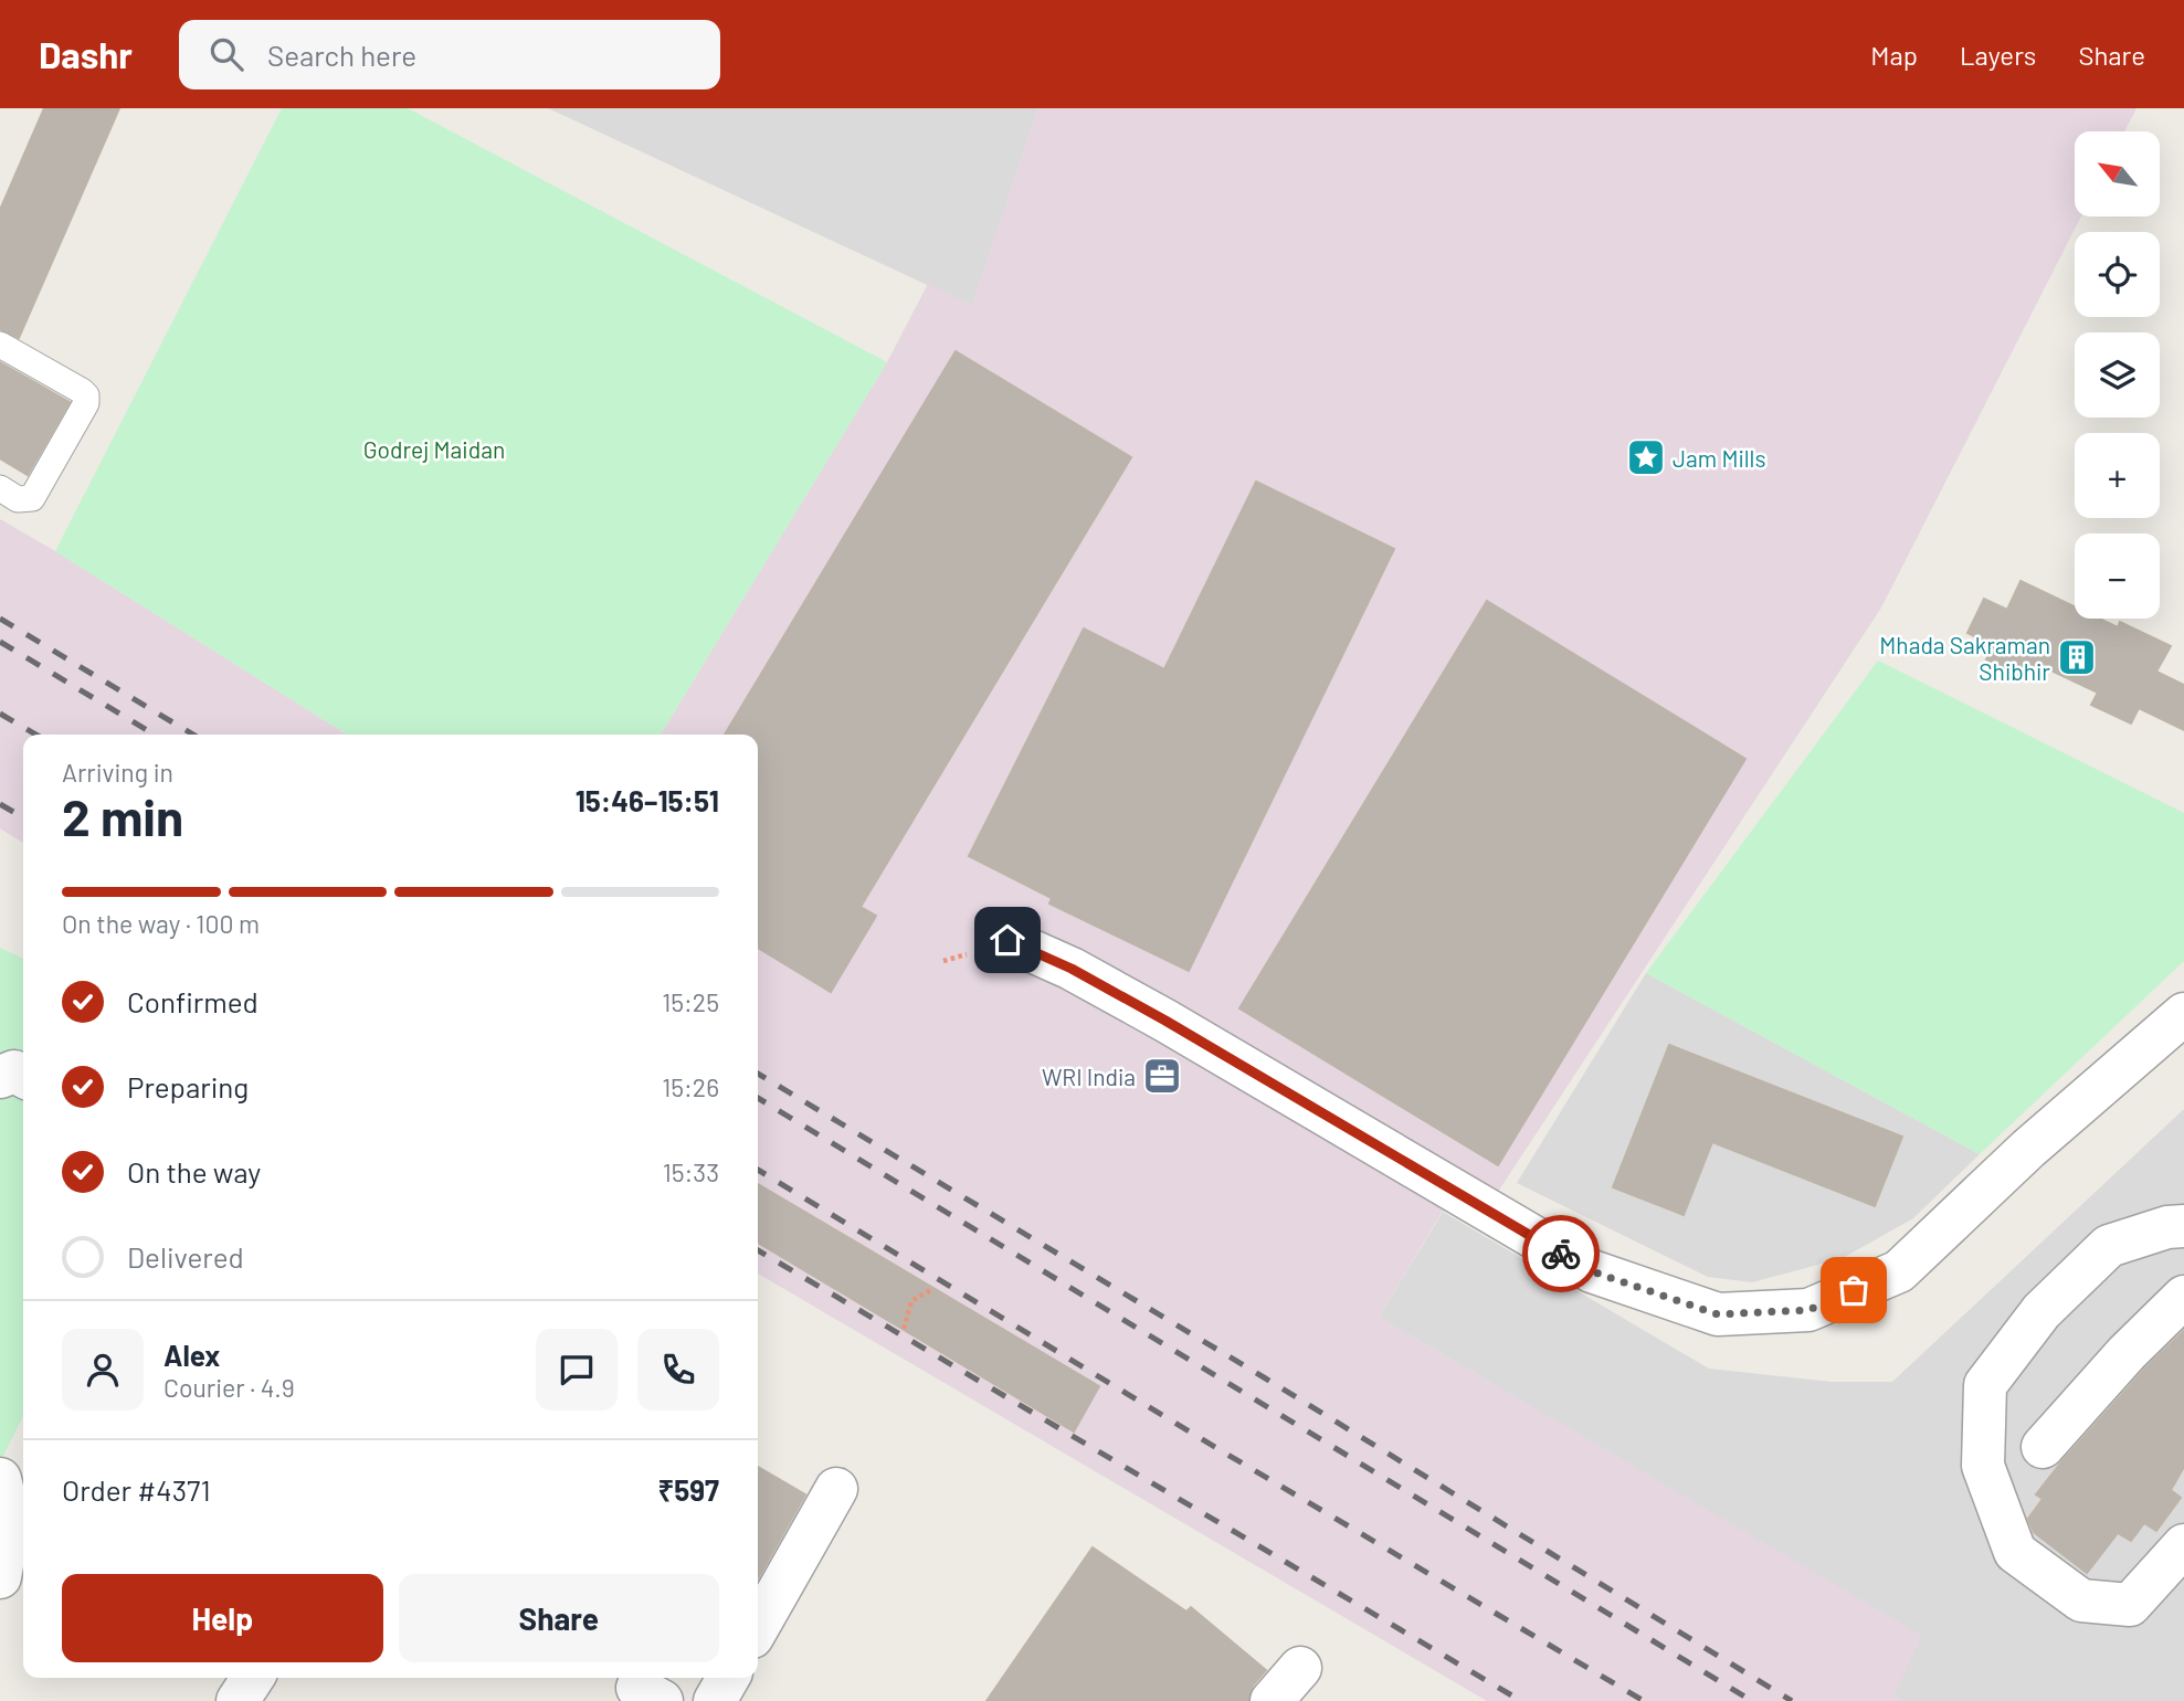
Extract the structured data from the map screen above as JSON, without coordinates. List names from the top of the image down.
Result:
{
  "parks": ["Godrej Maidan"],
  "places": {
    "place": ["Jam Mills"],
    "building": ["Mhada Sakraman Shibhir"],
    "office": ["WRI India"]
  },
  "north": "top left",
  "page": {
    "header": "Dashr",
    "search": "Search here",
    "nav": ["Map", "Layers", "Share"],
    "map_buttons": ["+", "−"],
    "heading": ["2 min", "Arriving in", "15:46–15:51"],
    "panel": [
      "Alex",
      "Courier · 4.9",
      "Order #4371",
      "₹597"
    ],
    "bar": "On the way · 100 m",
    "list": [
      ["Confirmed", "15:25"],
      ["Preparing", "15:26"],
      ["On the way", "15:33"],
      "Delivered"
    ],
    "buttons": ["Help", "Share"]
  }
}
